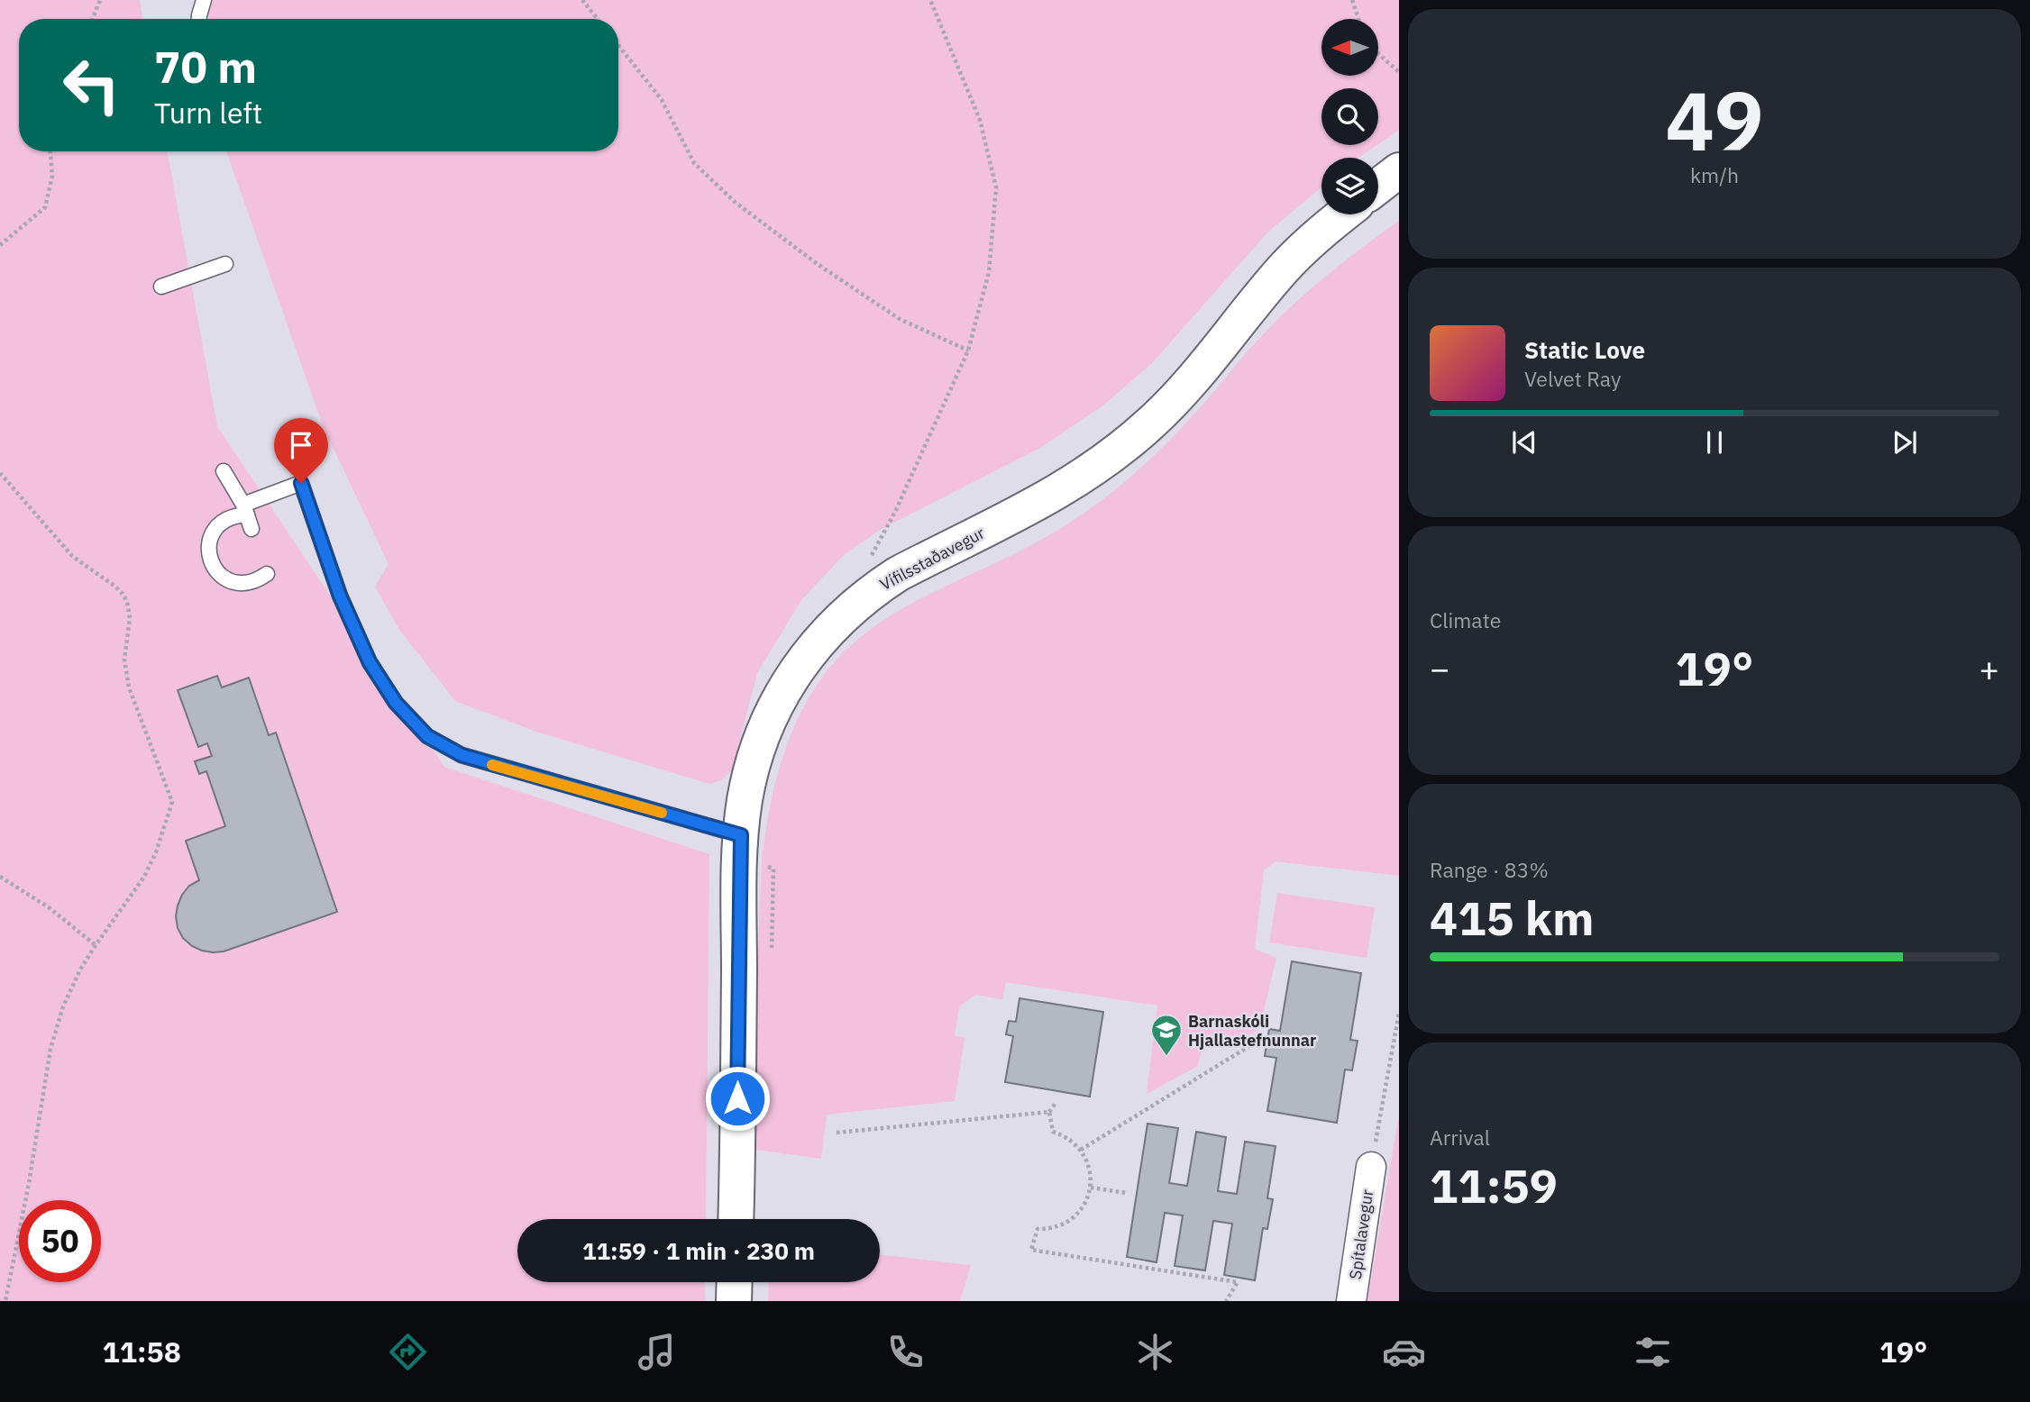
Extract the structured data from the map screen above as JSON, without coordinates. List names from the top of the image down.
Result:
{
  "streets": {
    "main road": ["Vífilsstaðavegur"],
    "street": ["Spítalavegur"]
  },
  "places": {
    "school or university": ["Barnaskóli Hjallastefnunnar"]
  },
  "north": "left",
  "page": {
    "tile": [
      ["49", "km/h"],
      "Climate",
      ["Range · 83%", "415 km"],
      ["Arrival", "11:59"]
    ],
    "turn": ["70 m", "Turn left"],
    "song": ["Static Love", "Velvet Ray"],
    "heat": ["−", "19°", "+"],
    "limit": "50",
    "trip": "11:59 · 1 min · 230 m",
    "tabs": ["11:58", "19°"]
  }
}
